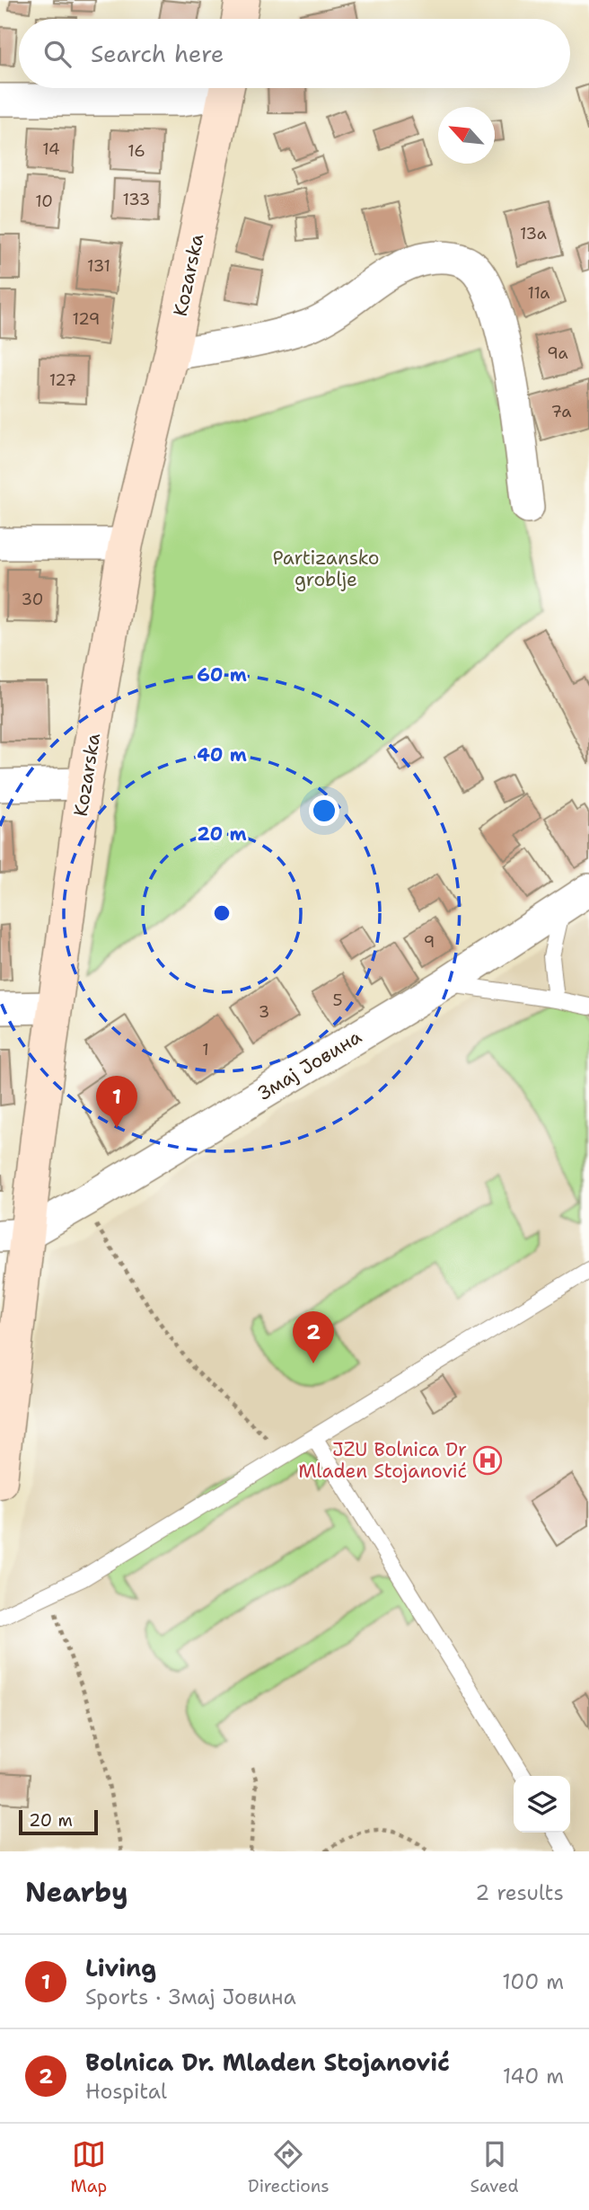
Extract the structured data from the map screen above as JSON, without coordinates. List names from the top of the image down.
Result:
{
  "streets": {
    "street": ["Kozarska", "Змај Јовина"]
  },
  "crossings": [
    ["Kozarska", "Змај Јовина"]
  ],
  "parks": ["Partizansko groblje"],
  "places": {
    "hospital": ["JZU Bolnica Dr Mladen Stojanović"]
  },
  "house_numbers": [
    "14",
    "16",
    "133",
    "10",
    "13a",
    "131",
    "11a",
    "129",
    "9a",
    "127",
    "7a",
    "30",
    "9",
    "5",
    "3",
    "1"
  ],
  "scale_bar": "20 m",
  "north": "top left",
  "page": {
    "search": "Search here",
    "pins": ["1", "2"],
    "scale": "20 m",
    "heading": ["Nearby", "2 results"],
    "list": [
      {
        "mark": "1",
        "name": "Living",
        "note": "Sports · Змај Јовина",
        "value": "100 m"
      },
      {
        "mark": "2",
        "name": "Bolnica Dr. Mladen Stojanović",
        "note": "Hospital",
        "value": "140 m"
      }
    ],
    "nav": ["Map", "Directions", "Saved"]
  },
  "rings": ["60 m", "40 m", "20 m"]
}
